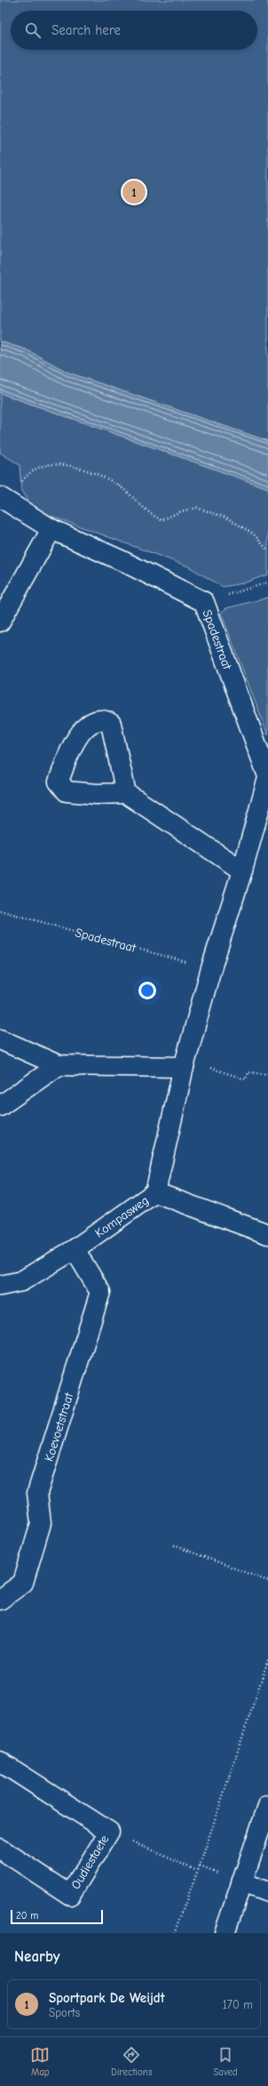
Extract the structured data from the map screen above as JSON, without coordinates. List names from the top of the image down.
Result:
{
  "streets": {
    "street": [
      "Spadestraat",
      "Kompasweg",
      "Koevoetstraat",
      "Oudiestaete"
    ]
  },
  "crossings": [
    ["Spadestraat", "Kompasweg"],
    ["Kompasweg", "Koevoetstraat"]
  ],
  "scale_bar": "20 m",
  "page": {
    "search": "Search here",
    "pins": "1",
    "scale": "20 m",
    "heading": "Nearby",
    "list": [
      {
        "mark": "1",
        "name": "Sportpark De Weijdt",
        "note": "Sports",
        "value": "170 m"
      }
    ],
    "nav": ["Map", "Directions", "Saved"]
  }
}
